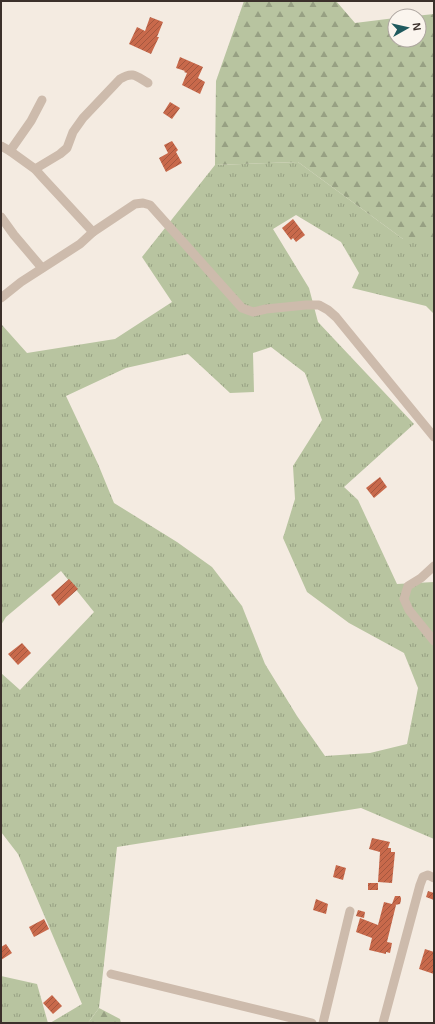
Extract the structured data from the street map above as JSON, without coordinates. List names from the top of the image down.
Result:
{
  "north": "right"
}
